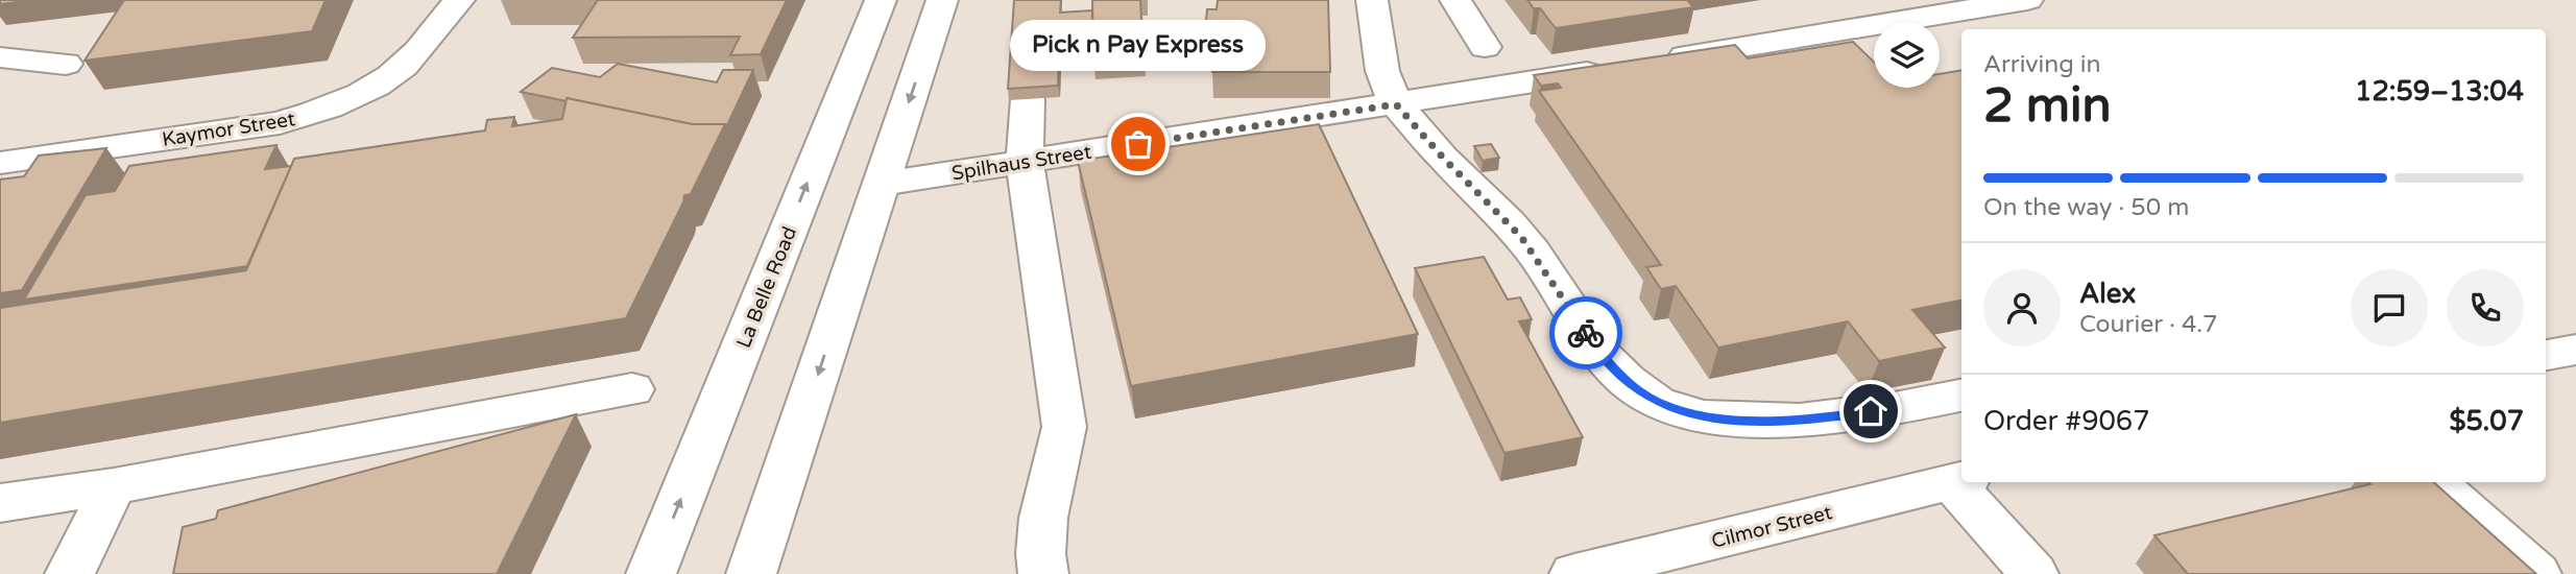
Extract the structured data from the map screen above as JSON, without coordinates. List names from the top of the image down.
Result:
{
  "streets": {
    "main road": [
      "Kaymor Street",
      "Spilhaus Street",
      "La Belle Road",
      "Cilmor Street"
    ]
  },
  "places": ["Pick n Pay Express"],
  "page": {
    "bubble": "Pick n Pay Express",
    "heading": ["2 min", "Arriving in", "12:59–13:04"],
    "panel": [
      "Alex",
      "Courier · 4.7",
      "Order #9067",
      "$5.07"
    ],
    "bar": "On the way · 50 m"
  }
}
